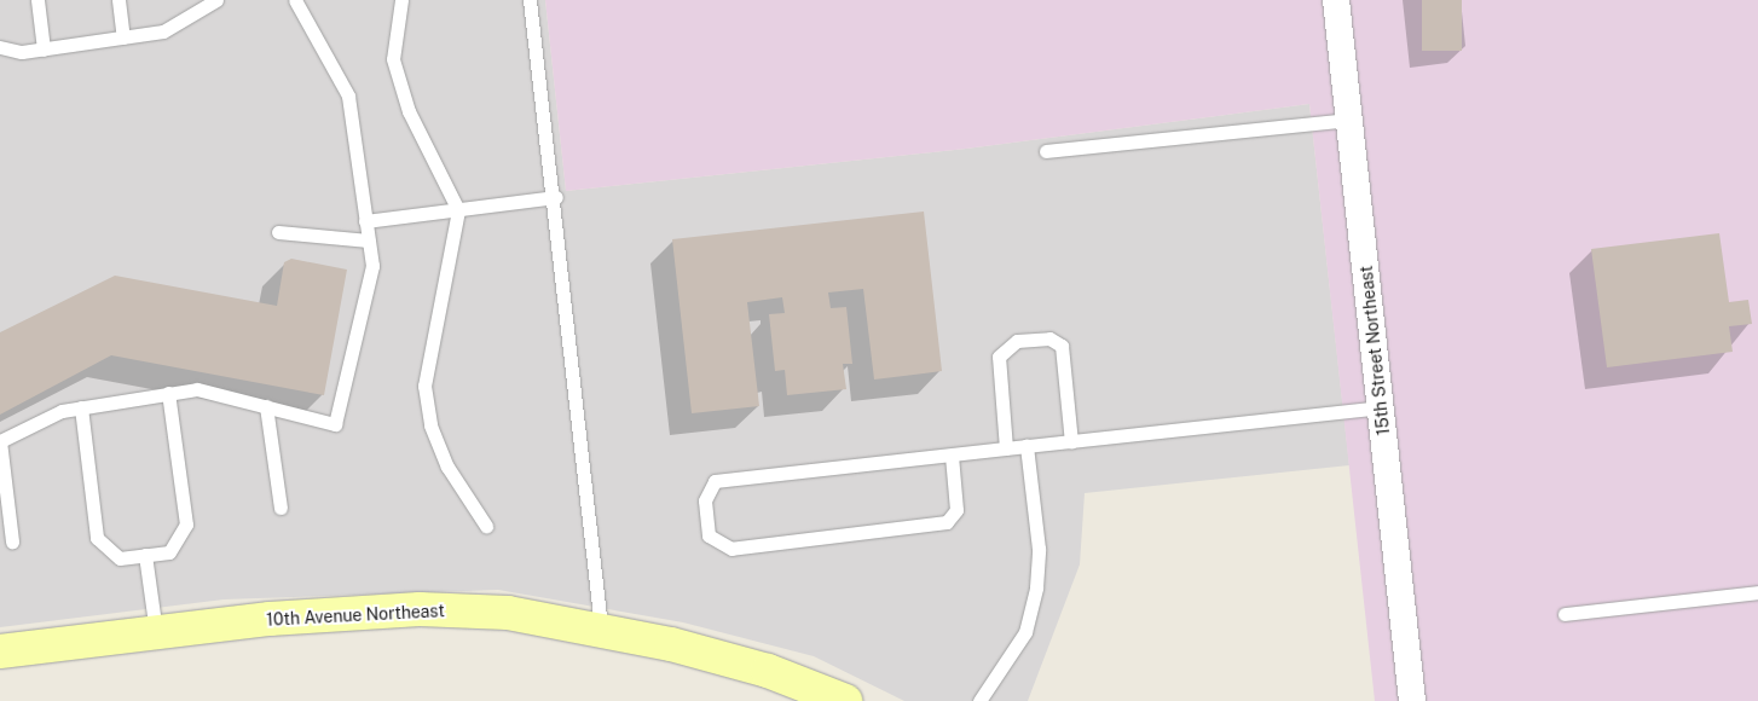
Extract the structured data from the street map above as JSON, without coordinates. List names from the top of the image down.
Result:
{
  "streets": {
    "street": ["15th Street Northeast", "10th Avenue Northeast"]
  }
}
